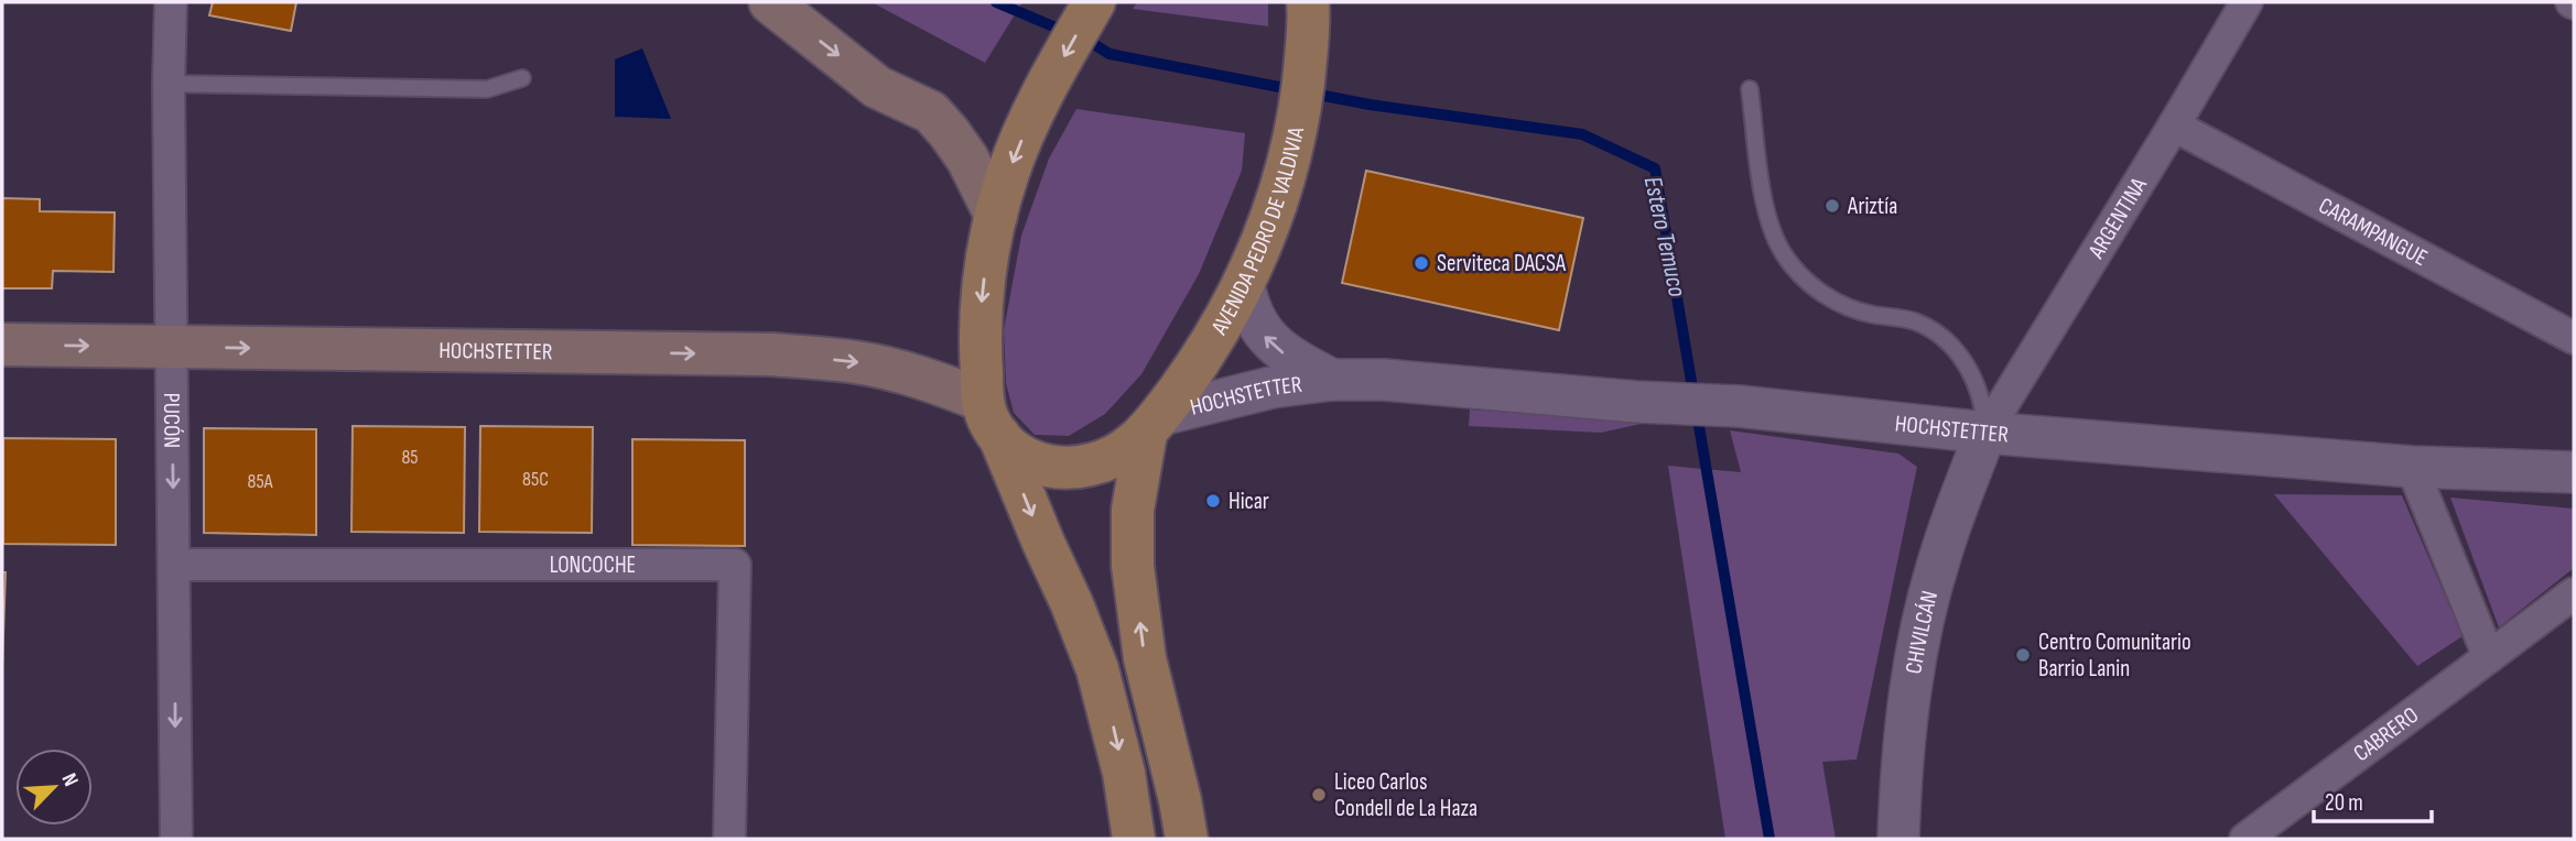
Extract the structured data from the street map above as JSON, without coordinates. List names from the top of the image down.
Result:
{
  "streets": {
    "main road": ["AVENIDA PEDRO DE VALDIVIA", "HOCHSTETTER"],
    "street": [
      "ARGENTINA",
      "CARAMPANGUE",
      "PUCÓN",
      "LONCOCHE",
      "CHIVILCÁN",
      "CABRERO"
    ]
  },
  "crossings": [
    ["ARGENTINA", "CARAMPANGUE"],
    ["ARGENTINA", "HOCHSTETTER"],
    ["ARGENTINA", "CHIVILCÁN"],
    ["AVENIDA PEDRO DE VALDIVIA", "HOCHSTETTER"],
    ["HOCHSTETTER", "PUCÓN"],
    ["HOCHSTETTER", "CHIVILCÁN"],
    ["PUCÓN", "LONCOCHE"]
  ],
  "one_way": ["PUCÓN"],
  "water": ["Estero Temuco"],
  "places": [
    "Ariztía",
    "Serviteca DACSA",
    "Hicar",
    "Centro Comunitario Barrio Lanin",
    "Liceo Carlos Condell de La Haza"
  ],
  "house_numbers": ["85", "85C", "85A"],
  "scale_bar": "20 m",
  "north": "top right"
}
